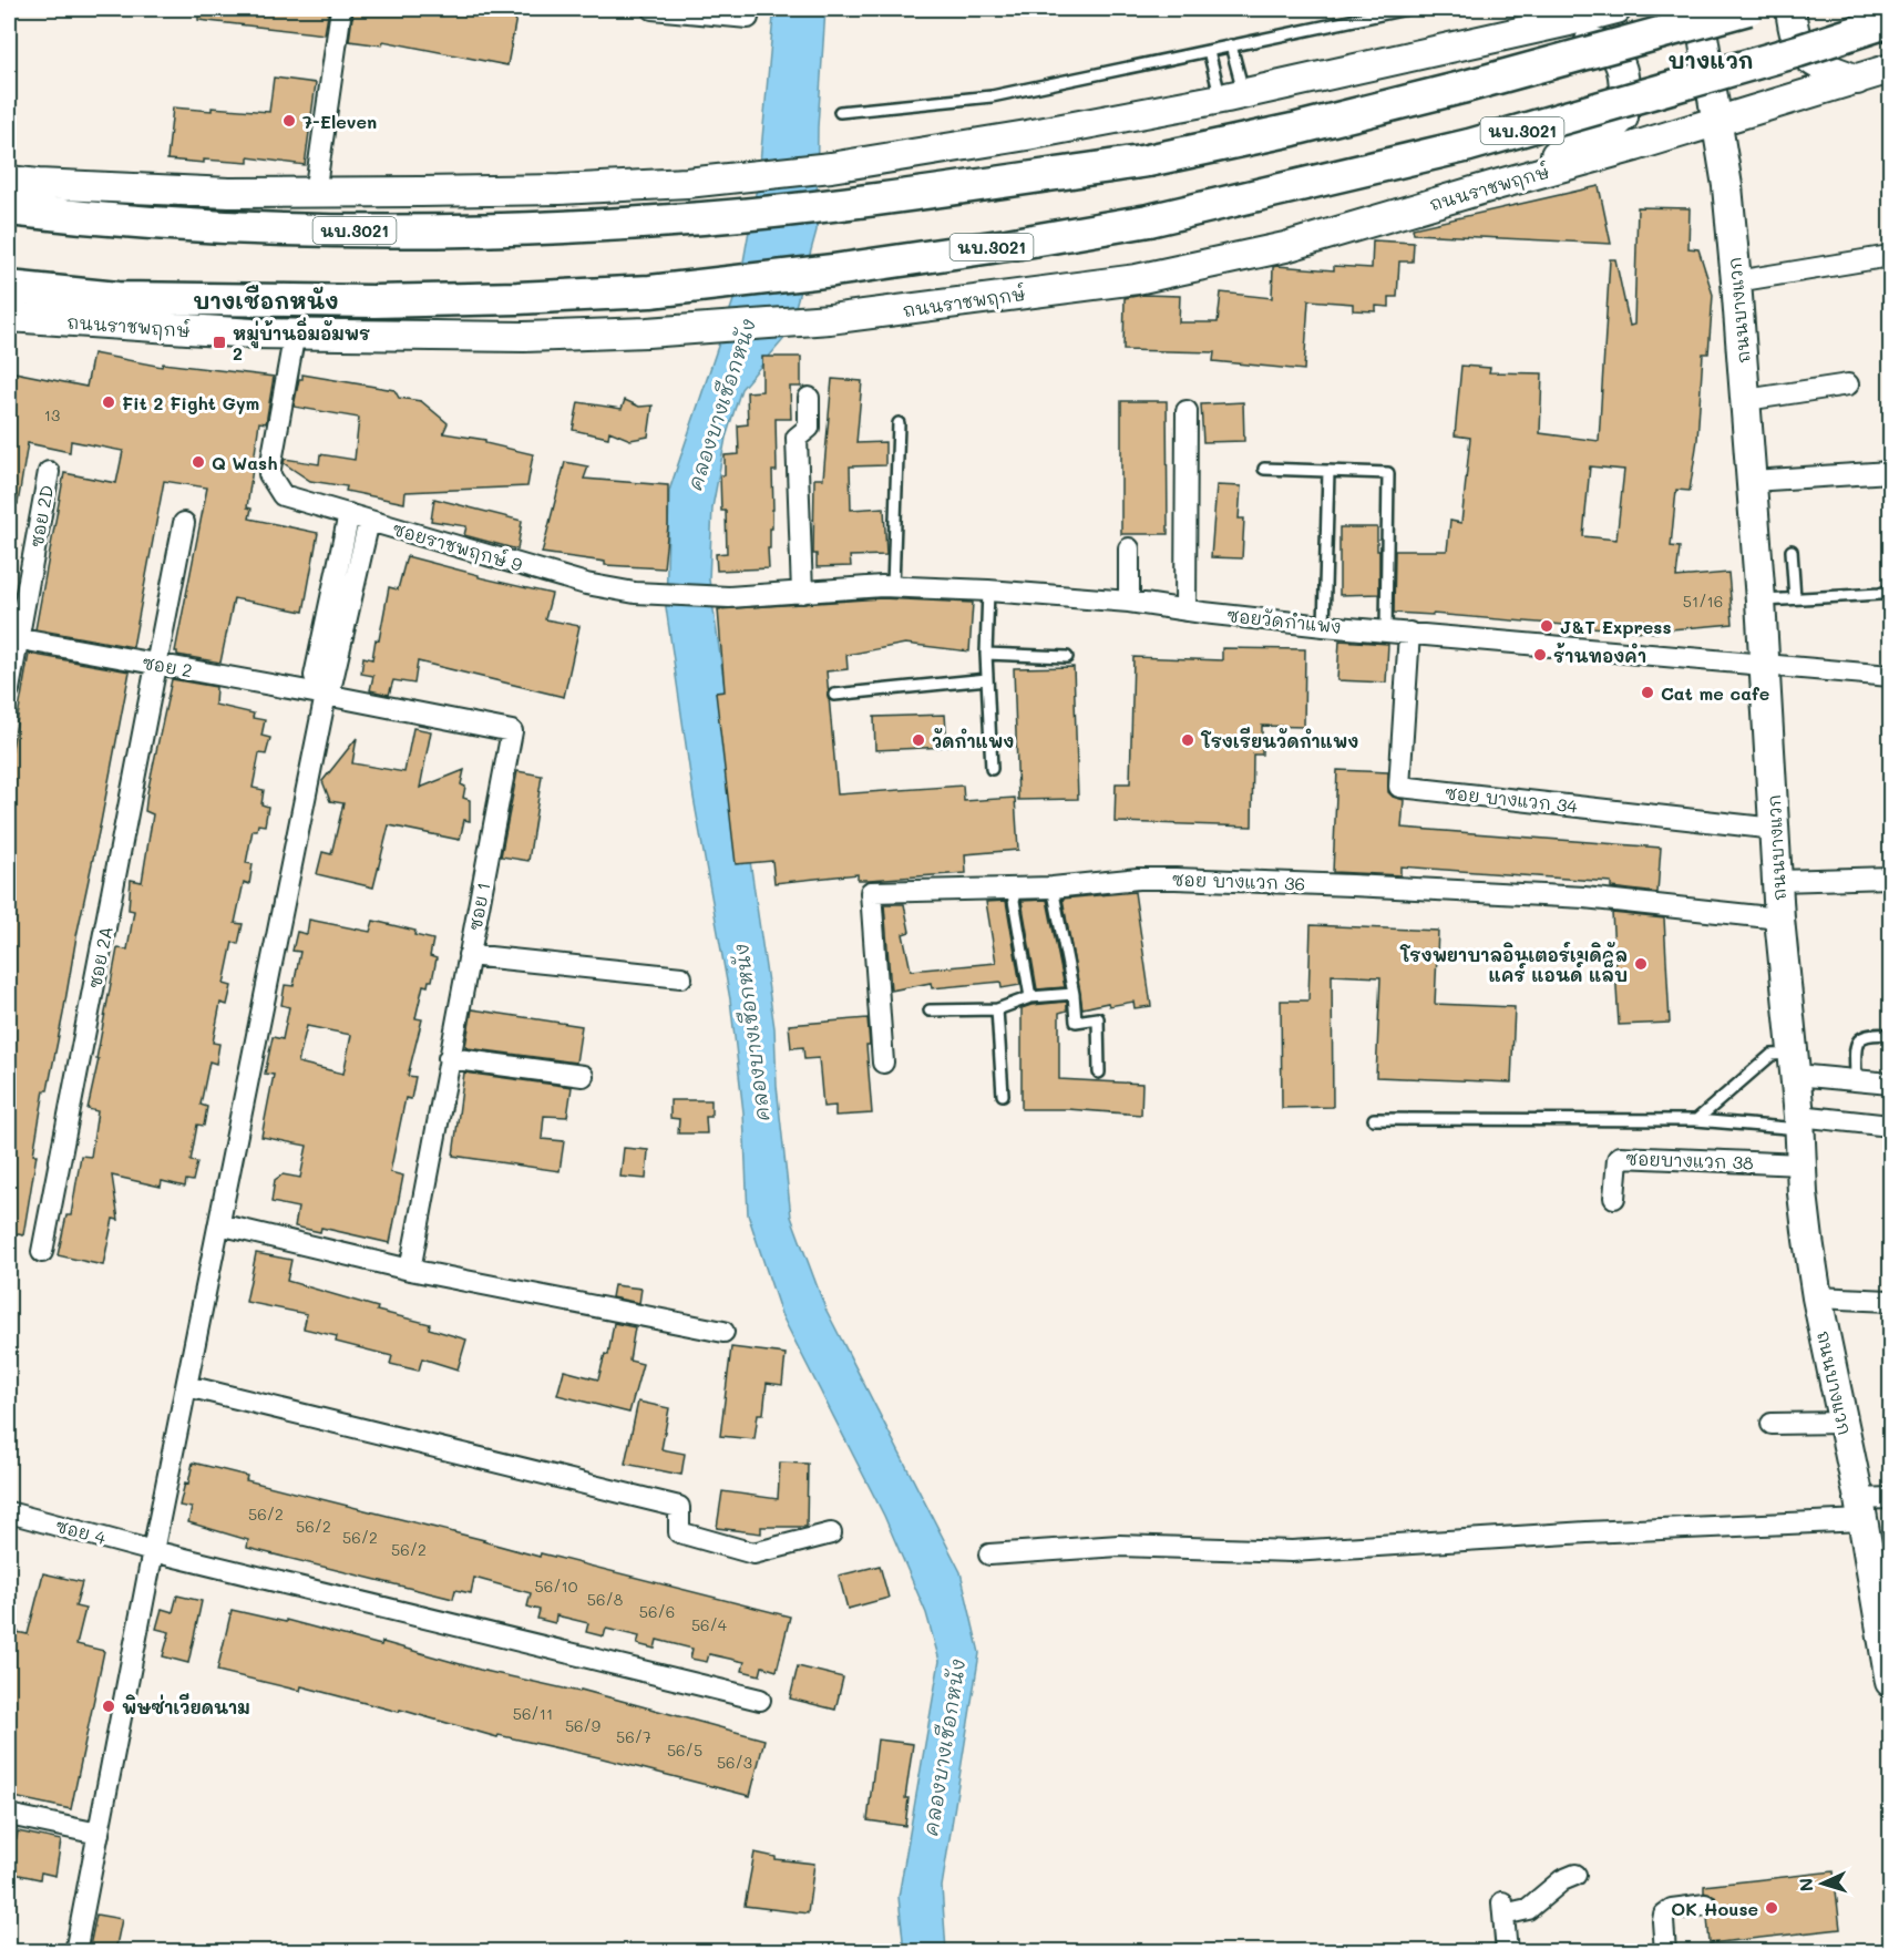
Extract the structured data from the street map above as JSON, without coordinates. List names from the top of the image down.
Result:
{
  "streets": {
    "main road": ["นบ.3021", "ถนนราชพฤกษ์", "ถนนบางแวก"],
    "street": [
      "ซอย 2D",
      "ซอยราชพฤกษ์ 9",
      "ซอยวัดกำแพง",
      "ซอย 2",
      "ซอย บางแวก 34",
      "ซอย บางแวก 36",
      "ซอย 1",
      "ซอย 2A",
      "ซอยบางแวก 38",
      "ซอย 4"
    ]
  },
  "crossings": [
    ["ถนนราชพฤกษ์", "ถนนบางแวก"],
    ["ถนนราชพฤกษ์", "ซอยราชพฤกษ์ 9"],
    ["ถนนบางแวก", "ซอยวัดกำแพง"],
    ["ถนนบางแวก", "ซอย บางแวก 34"],
    ["ถนนบางแวก", "ซอย บางแวก 36"],
    ["ถนนบางแวก", "ซอยบางแวก 38"],
    ["ซอย 2D", "ซอย 2"],
    ["ซอยราชพฤกษ์ 9", "ซอยวัดกำแพง"],
    ["ซอยวัดกำแพง", "ซอย บางแวก 34"],
    ["ซอย 2", "ซอย 1"],
    ["ซอย 2", "ซอย 2A"]
  ],
  "districts": ["บางแวก", "บางเชือกหนัง"],
  "water": ["คลองบางเชือกหนัง"],
  "places": {
    "other": [
      "7-Eleven",
      "Fit 2 Fight Gym",
      "Q Wash",
      "J&T Express",
      "ร้านทองคำ",
      "Cat me cafe",
      "วัดกำแพง",
      "โรงเรียนวัดกำแพง",
      "โรงพยาบาลอินเตอร์เมดิคัล แคร์ แอนด์ แล็บ",
      "พิษซ่าเวียดนาม",
      "OK House"
    ],
    "transit": ["หมู่บ้านอิ่มอัมพร 2"]
  },
  "house_numbers": [
    "13",
    "51/16",
    "56/2",
    "56/2",
    "56/2",
    "56/2",
    "56/10",
    "56/8",
    "56/6",
    "56/4",
    "56/11",
    "56/9",
    "56/7",
    "56/5",
    "56/3"
  ],
  "north": "left"
}
